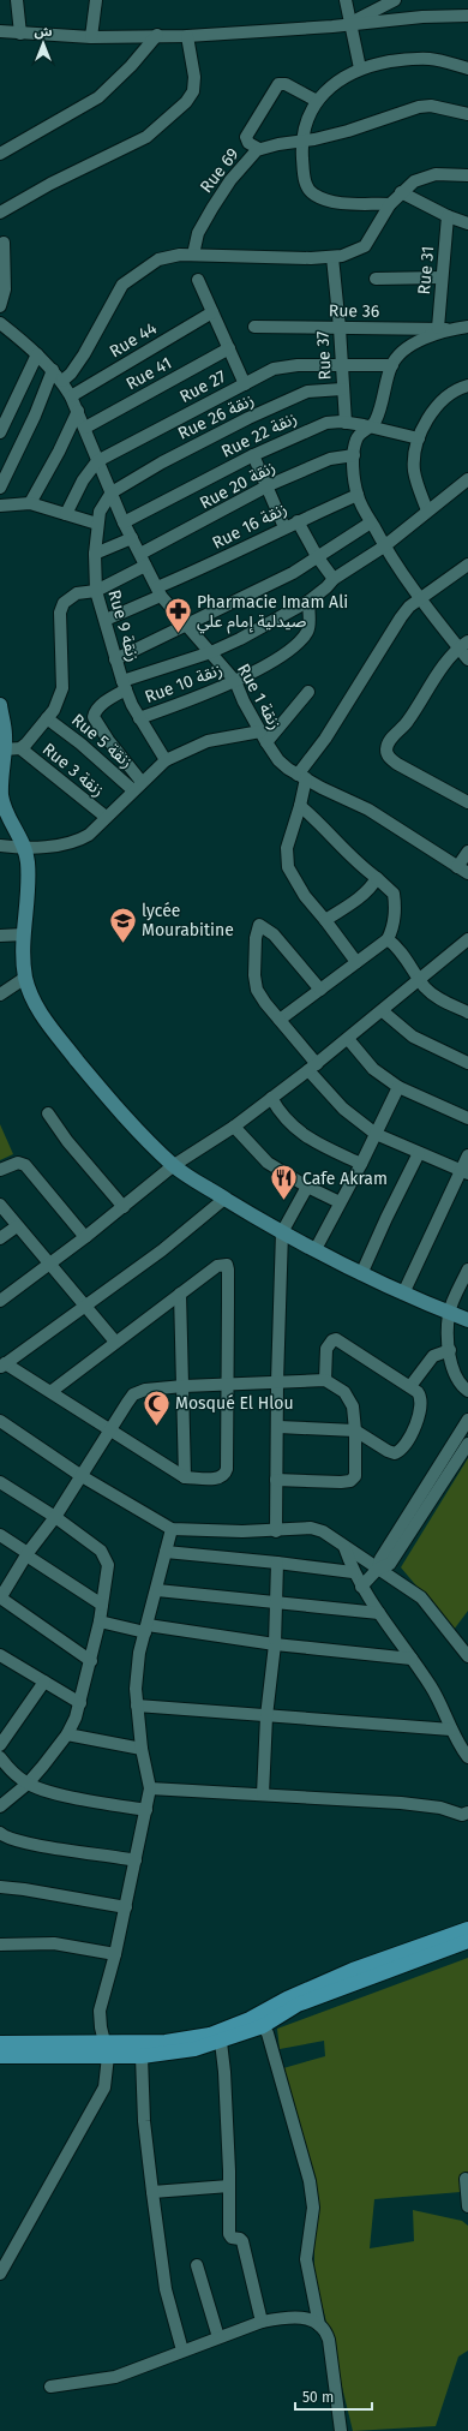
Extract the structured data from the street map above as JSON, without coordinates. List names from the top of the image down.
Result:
{
  "streets": {
    "street": [
      "Rue 69",
      "Rue 31",
      "Rue 36",
      "Rue 44",
      "Rue 37",
      "Rue 41",
      "Rue 27",
      "Rue 26 زنقة",
      "Rue 22 زنقة",
      "Rue 20 زنقة",
      "Rue 16 زنقة",
      "Rue 9 زنقة",
      "Rue 10 زنقة",
      "Rue 1 زنقة",
      "Rue 5 زنقة",
      "Rue 3 زنقة"
    ]
  },
  "crossings": [
    ["Rue 31", "Rue 36"],
    ["Rue 36", "Rue 37"],
    ["Rue 44", "Rue 1 زنقة"],
    ["Rue 37", "Rue 27"],
    ["Rue 37", "Rue 26 زنقة"],
    ["Rue 37", "Rue 22 زنقة"],
    ["Rue 41", "Rue 1 زنقة"],
    ["Rue 27", "Rue 1 زنقة"],
    ["Rue 26 زنقة", "Rue 9 زنقة"],
    ["Rue 26 زنقة", "Rue 1 زنقة"],
    ["Rue 22 زنقة", "Rue 1 زنقة"],
    ["Rue 20 زنقة", "Rue 9 زنقة"],
    ["Rue 20 زنقة", "Rue 1 زنقة"],
    ["Rue 20 زنقة", "Rue 5 زنقة"],
    ["Rue 16 زنقة", "Rue 9 زنقة"],
    ["Rue 16 زنقة", "Rue 1 زنقة"],
    ["Rue 9 زنقة", "Rue 10 زنقة"],
    ["Rue 9 زنقة", "Rue 1 زنقة"],
    ["Rue 10 زنقة", "Rue 1 زنقة"]
  ],
  "places": {
    "pharmacy": ["Pharmacie Imam Ali صيدلية إمام علي"],
    "school or university": ["lycée Mourabitine"],
    "restaurant": ["Cafe Akram"],
    "mosque": ["Mosqué El Hlou"]
  },
  "scale_bar": "50 m",
  "north": "top"
}
